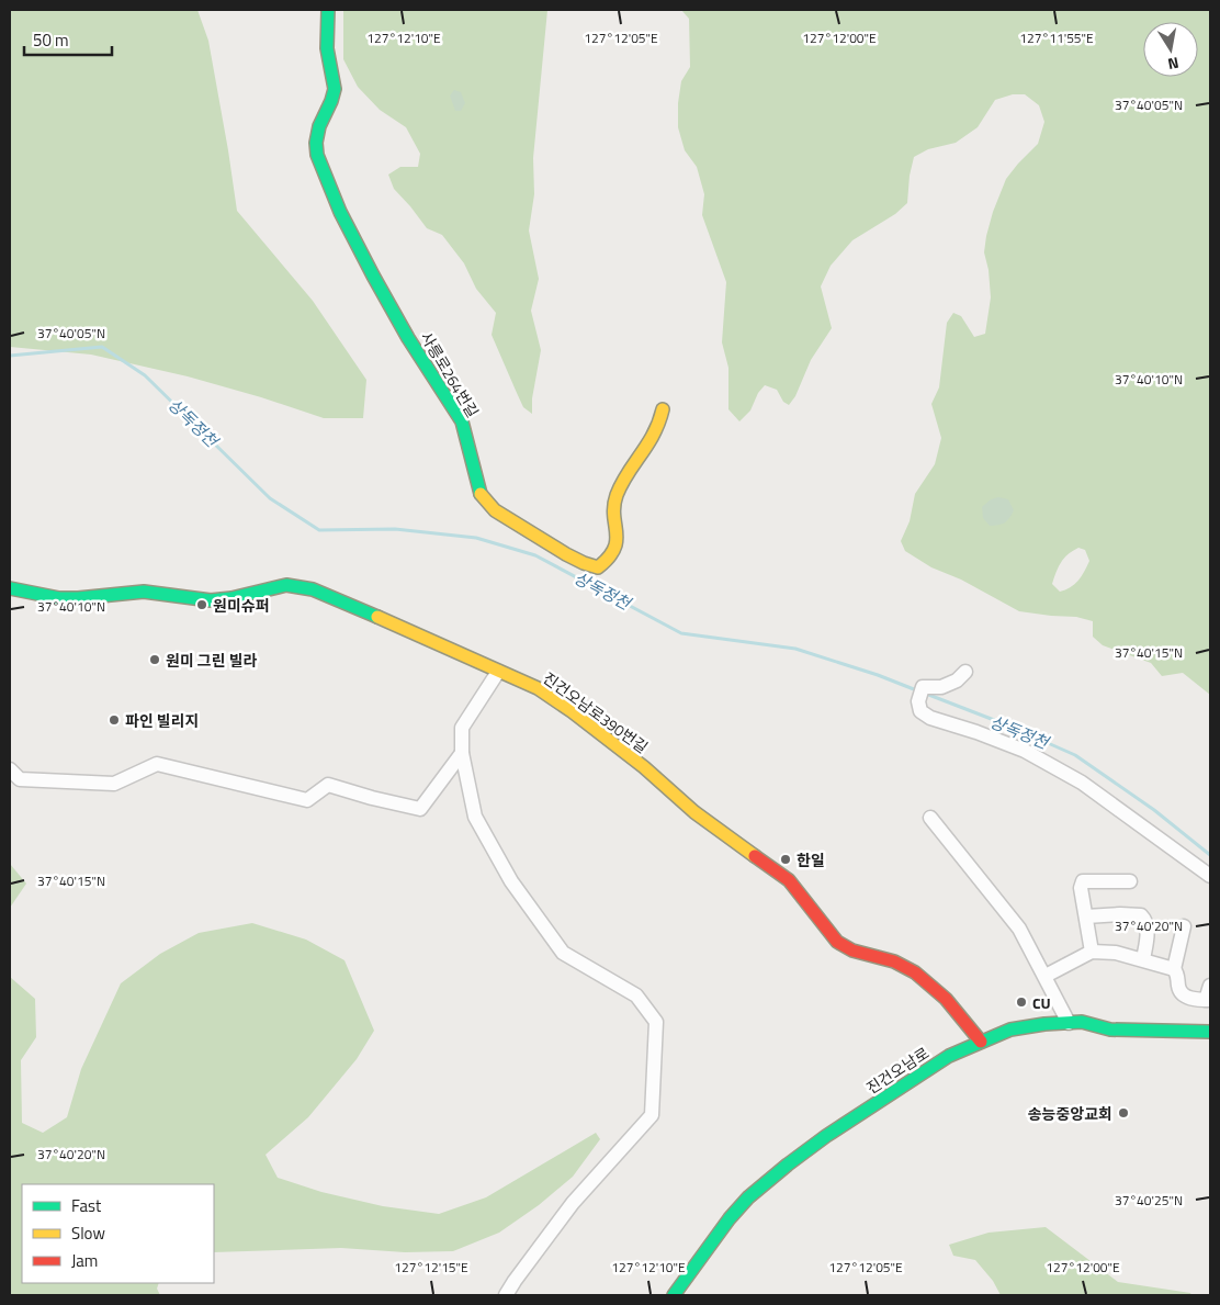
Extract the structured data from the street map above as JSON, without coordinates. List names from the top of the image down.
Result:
{
  "streets": {
    "street": ["사릉로264번길", "진건오남로390번길", "진건오남로"]
  },
  "crossings": [
    ["진건오남로390번길", "진건오남로"]
  ],
  "water": ["상독정천"],
  "places": [
    "원미슈퍼",
    "원미 그린 빌라",
    "파인 빌리지",
    "한일",
    "CU",
    "송능중앙교회"
  ],
  "legend": ["Fast", "Slow", "Jam"],
  "scale_bar": "50 m",
  "north": "bottom",
  "coordinates": [
    "127°12'10\"E",
    "127°12'05\"E",
    "127°12'00\"E",
    "127°11'55\"E",
    "37°40'05\"N",
    "37°40'10\"N",
    "37°40'15\"N",
    "37°40'20\"N",
    "37°40'25\"N",
    "127°12'15\"E"
  ]
}
